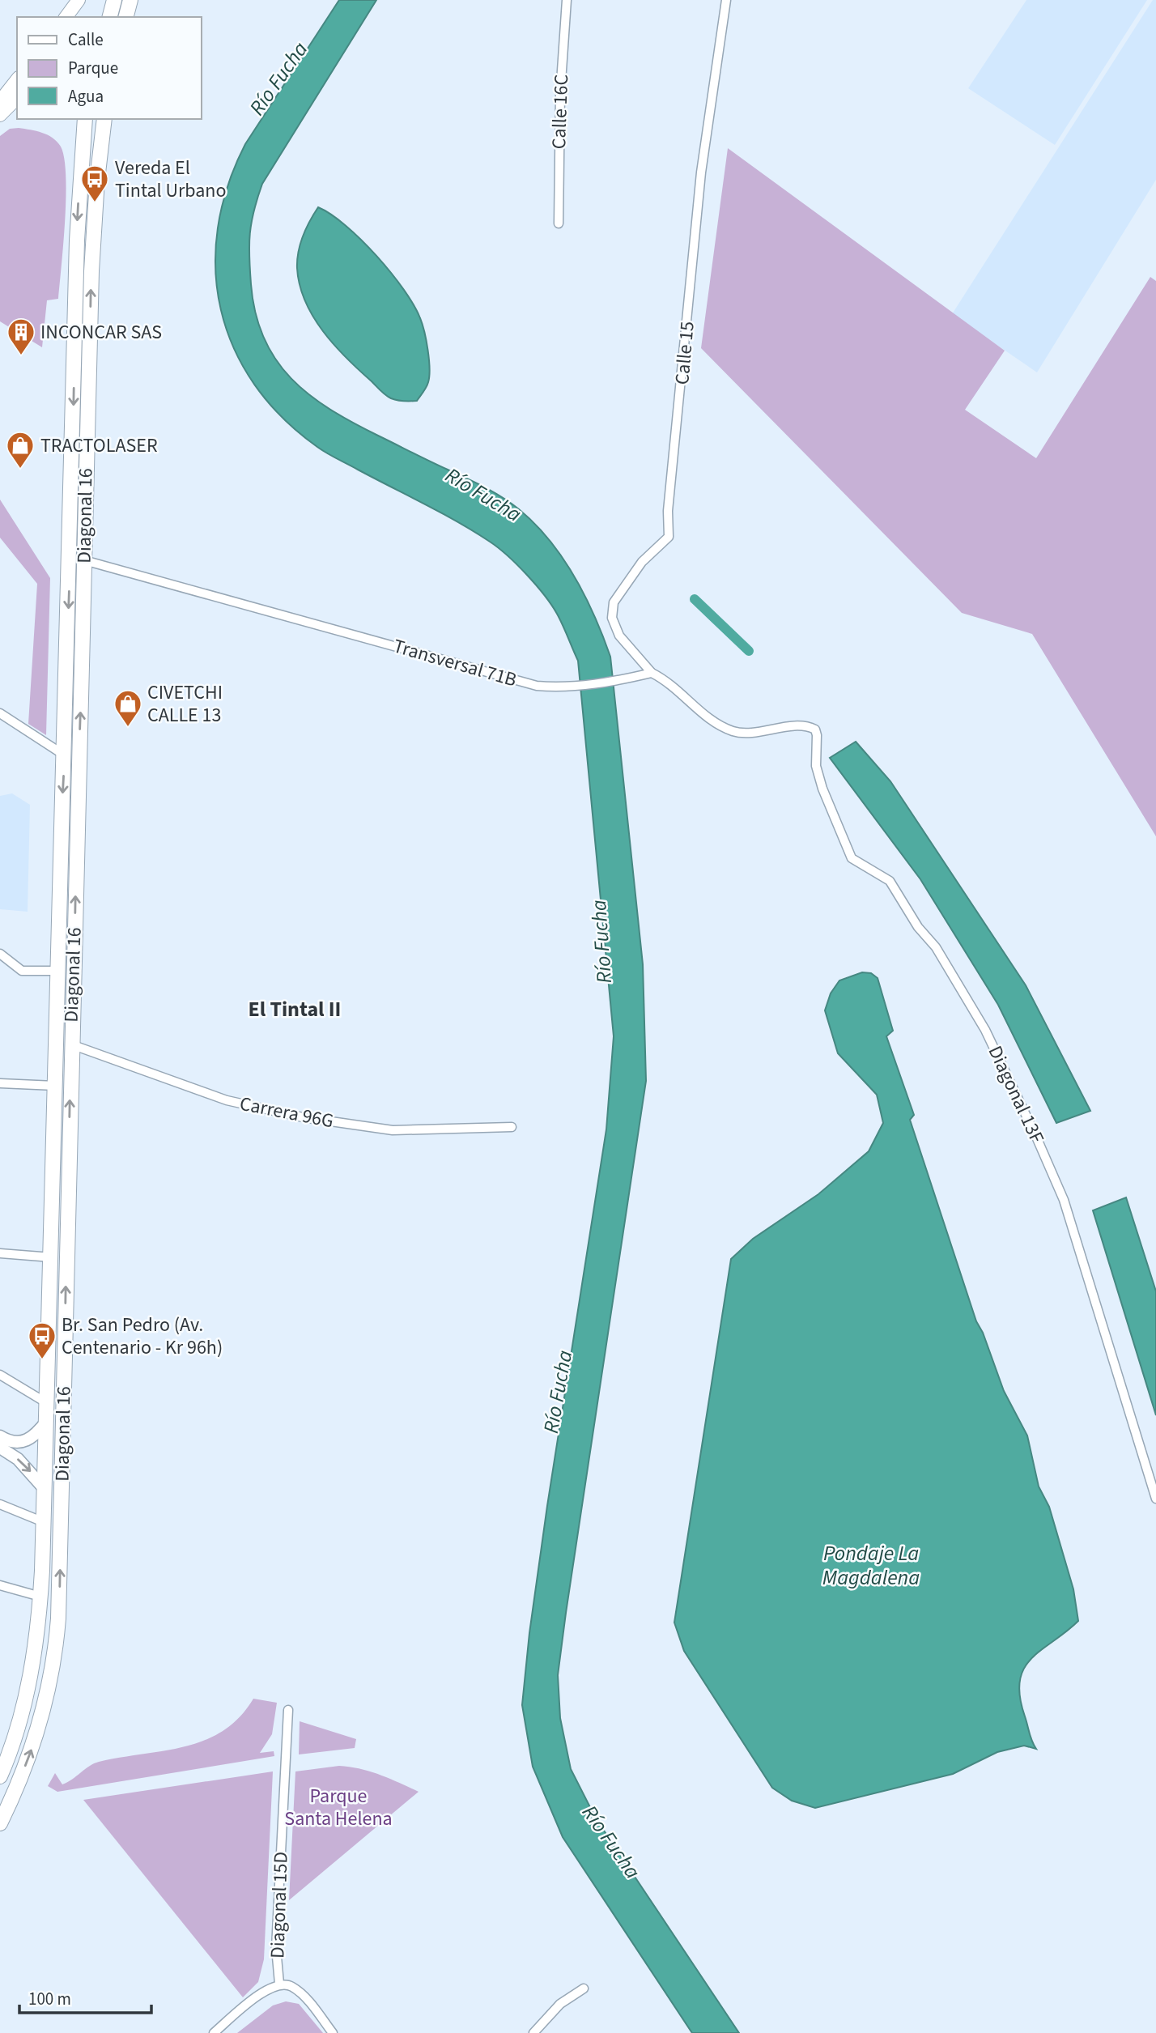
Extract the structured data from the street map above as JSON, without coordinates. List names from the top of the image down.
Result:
{
  "streets": {
    "main road": ["Diagonal 16"],
    "street": [
      "Calle 16C",
      "Calle 15",
      "Transversal 71B",
      "Diagonal 13F",
      "Carrera 96G",
      "Diagonal 15D"
    ]
  },
  "crossings": [
    ["Calle 15", "Transversal 71B"],
    ["Calle 15", "Diagonal 13F"],
    ["Diagonal 16", "Transversal 71B"],
    ["Diagonal 16", "Carrera 96G"],
    ["Transversal 71B", "Diagonal 13F"]
  ],
  "districts": ["El Tintal II"],
  "water": ["Río Fucha", "Pondaje La Magdalena"],
  "parks": ["Parque Santa Helena"],
  "places": {
    "bus stop": ["Vereda El Tintal Urbano", "Br. San Pedro (Av. Centenario - Kr 96h)"],
    "building": ["INCONCAR SAS"],
    "shop": ["TRACTOLASER", "CIVETCHI CALLE 13"]
  },
  "legend": ["Calle", "Parque", "Agua"],
  "scale_bar": "100 m"
}
